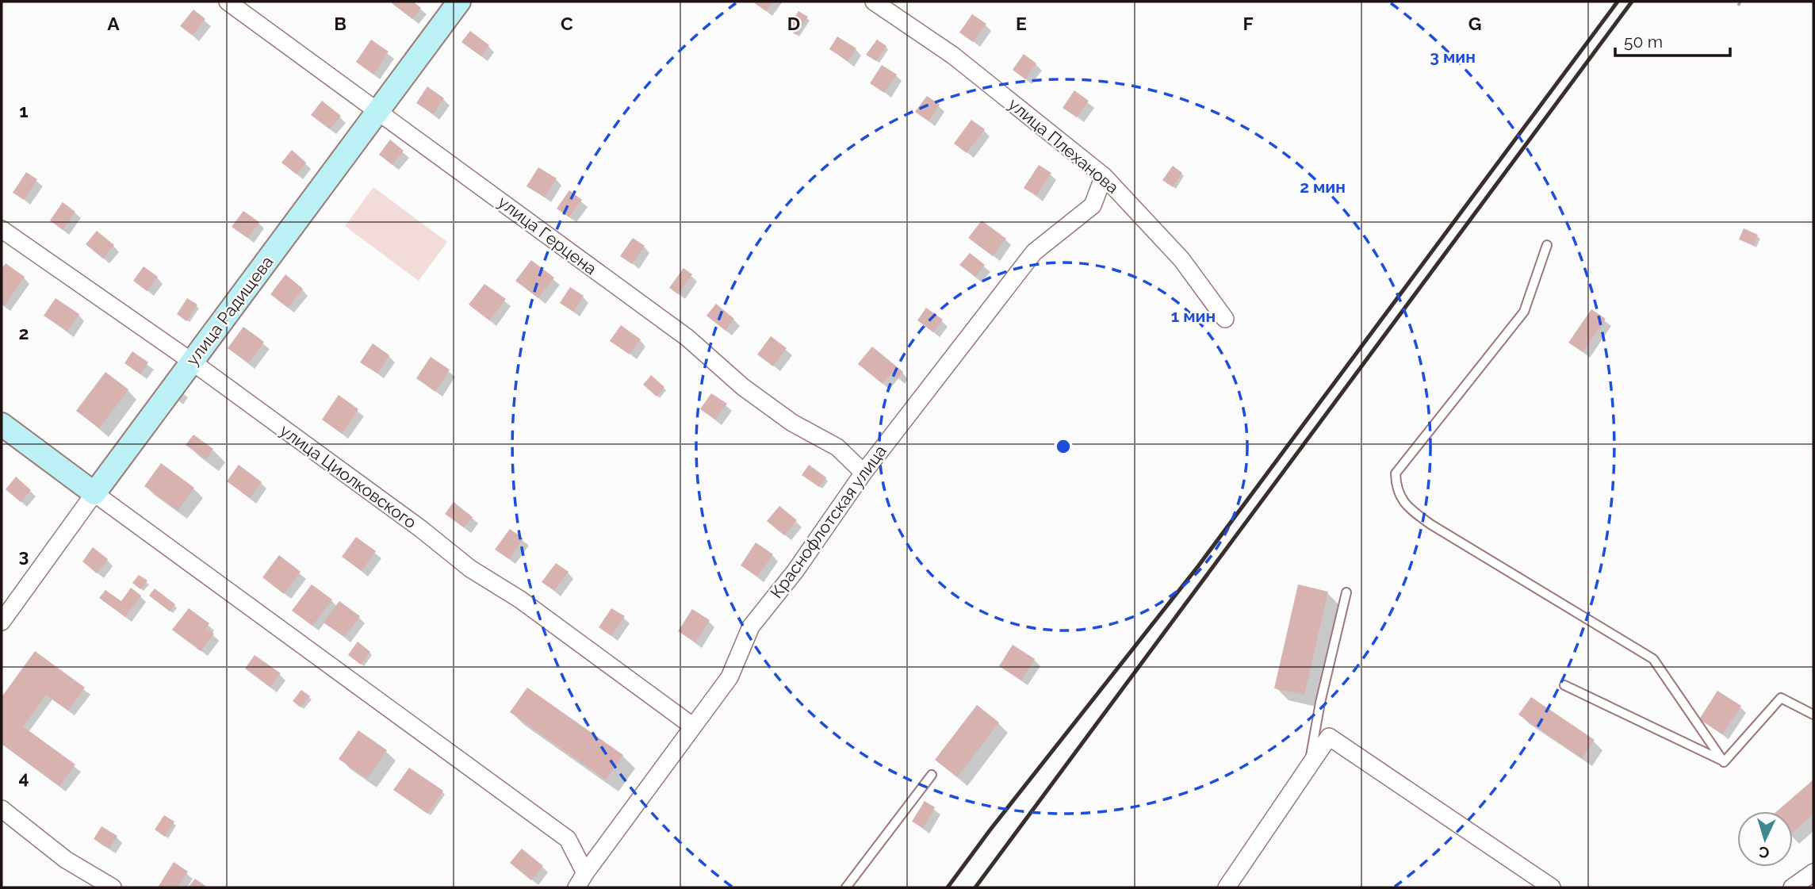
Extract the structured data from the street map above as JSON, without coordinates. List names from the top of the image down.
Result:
{
  "streets": {
    "street": [
      "улица Плеханова",
      "улица Герцена",
      "улица Радищева",
      "улица Циолковского",
      "Краснофлотская улица"
    ]
  },
  "crossings": [
    ["улица Плеханова", "Краснофлотская улица"],
    ["улица Герцена", "улица Радищева"],
    ["улица Герцена", "Краснофлотская улица"],
    ["улица Радищева", "улица Циолковского"],
    ["улица Циолковского", "Краснофлотская улица"]
  ],
  "scale_bar": "50 m",
  "north": "bottom",
  "grid": {
    "columns": [
      "A",
      "B",
      "C",
      "D",
      "E",
      "F",
      "G"
    ],
    "rows": [
      "1",
      "2",
      "3",
      "4"
    ]
  },
  "rings": ["3 мин", "2 мин", "1 мин"]
}
